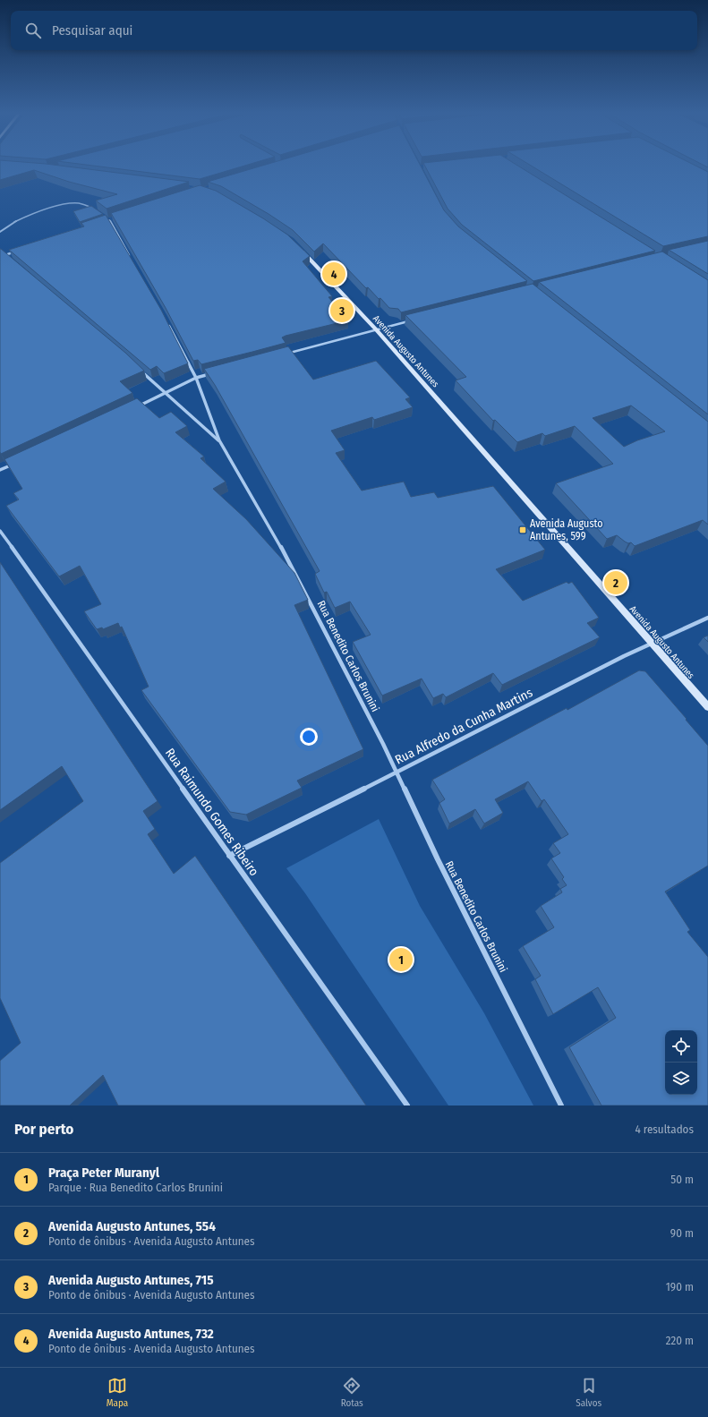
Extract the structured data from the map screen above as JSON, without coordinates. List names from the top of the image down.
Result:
{
  "streets": {
    "street": [
      "Avenida Augusto Antunes",
      "Rua Benedito Carlos Brunini",
      "Rua Alfredo da Cunha Martins",
      "Rua Raimundo Gomes Ribeiro"
    ]
  },
  "crossings": [
    ["Avenida Augusto Antunes", "Rua Alfredo da Cunha Martins"],
    ["Rua Benedito Carlos Brunini", "Rua Alfredo da Cunha Martins"],
    ["Rua Alfredo da Cunha Martins", "Rua Raimundo Gomes Ribeiro"]
  ],
  "places": {
    "transit": ["Avenida Augusto Antunes, 599"]
  },
  "page": {
    "search": "Pesquisar aqui",
    "pins": [
      "4",
      "3",
      "2",
      "1"
    ],
    "heading": ["Por perto", "4 resultados"],
    "list": [
      {
        "mark": "1",
        "name": "Praça Peter Muranyl",
        "note": "Parque · Rua Benedito Carlos Brunini",
        "value": "50 m"
      },
      {
        "mark": "2",
        "name": "Avenida Augusto Antunes, 554",
        "note": "Ponto de ônibus · Avenida Augusto Antunes",
        "value": "90 m"
      },
      {
        "mark": "3",
        "name": "Avenida Augusto Antunes, 715",
        "note": "Ponto de ônibus · Avenida Augusto Antunes",
        "value": "190 m"
      },
      {
        "mark": "4",
        "name": "Avenida Augusto Antunes, 732",
        "note": "Ponto de ônibus · Avenida Augusto Antunes",
        "value": "220 m"
      }
    ],
    "nav": ["Mapa", "Rotas", "Salvos"]
  }
}
